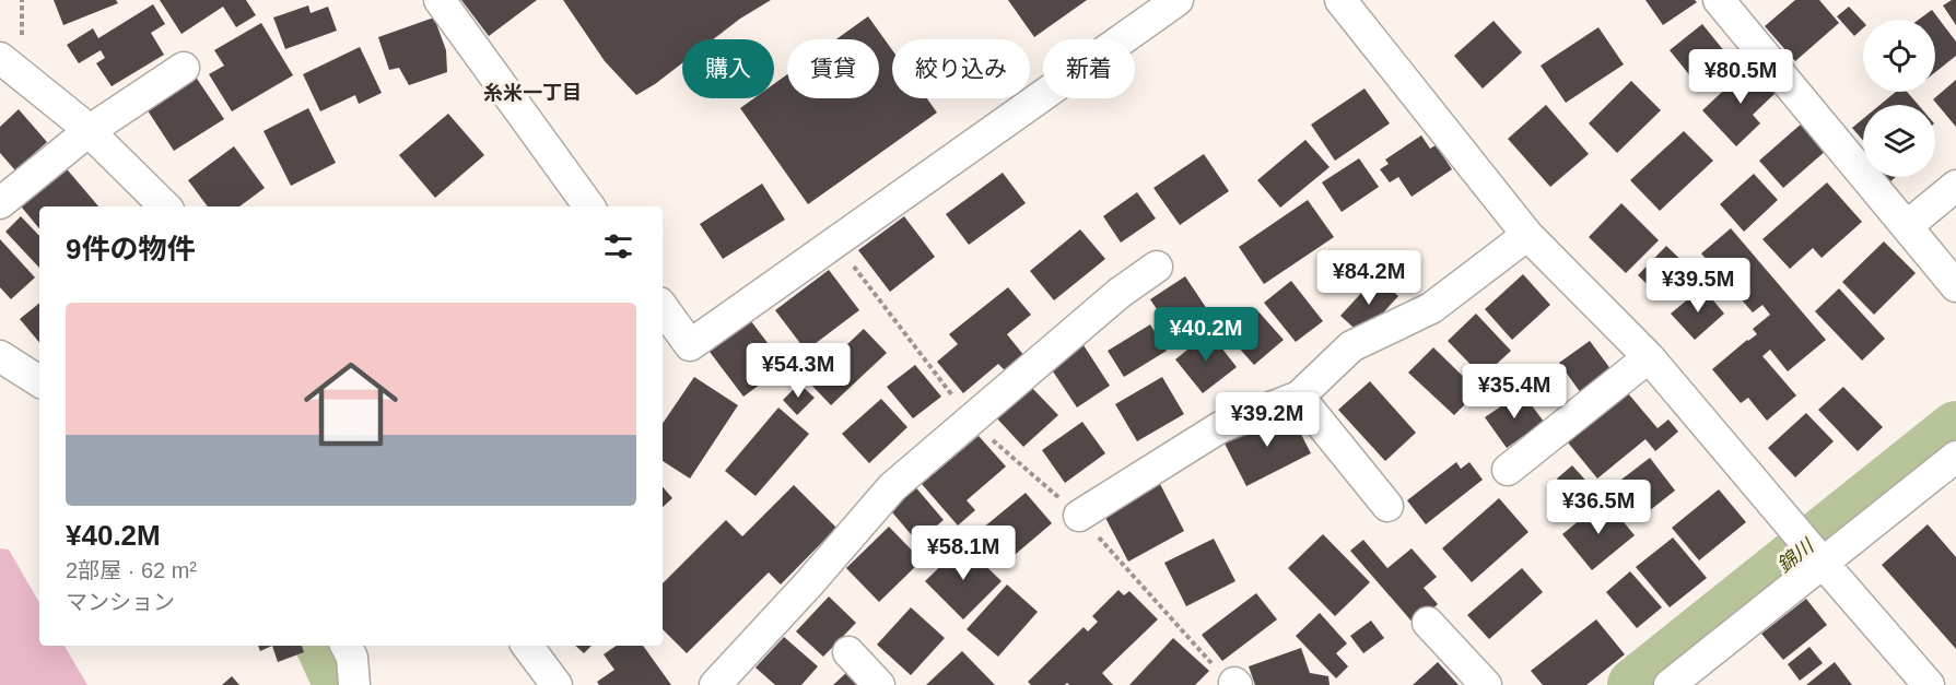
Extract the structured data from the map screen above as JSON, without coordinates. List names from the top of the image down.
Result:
{
  "districts": ["糸米一丁目"],
  "water": ["錦川"],
  "page": {
    "chip": [
      "購入",
      "賃貸",
      "絞り込み",
      "新着"
    ],
    "price": [
      "¥80.5M",
      "¥84.2M",
      "¥39.5M",
      "¥40.2M",
      "¥54.3M",
      "¥35.4M",
      "¥39.2M",
      "¥36.5M",
      "¥58.1M"
    ],
    "heading": "9件の物件",
    "list": [
      {
        "name": "¥40.2M",
        "note": "2部屋 · 62 m² · マンション"
      }
    ]
  }
}
